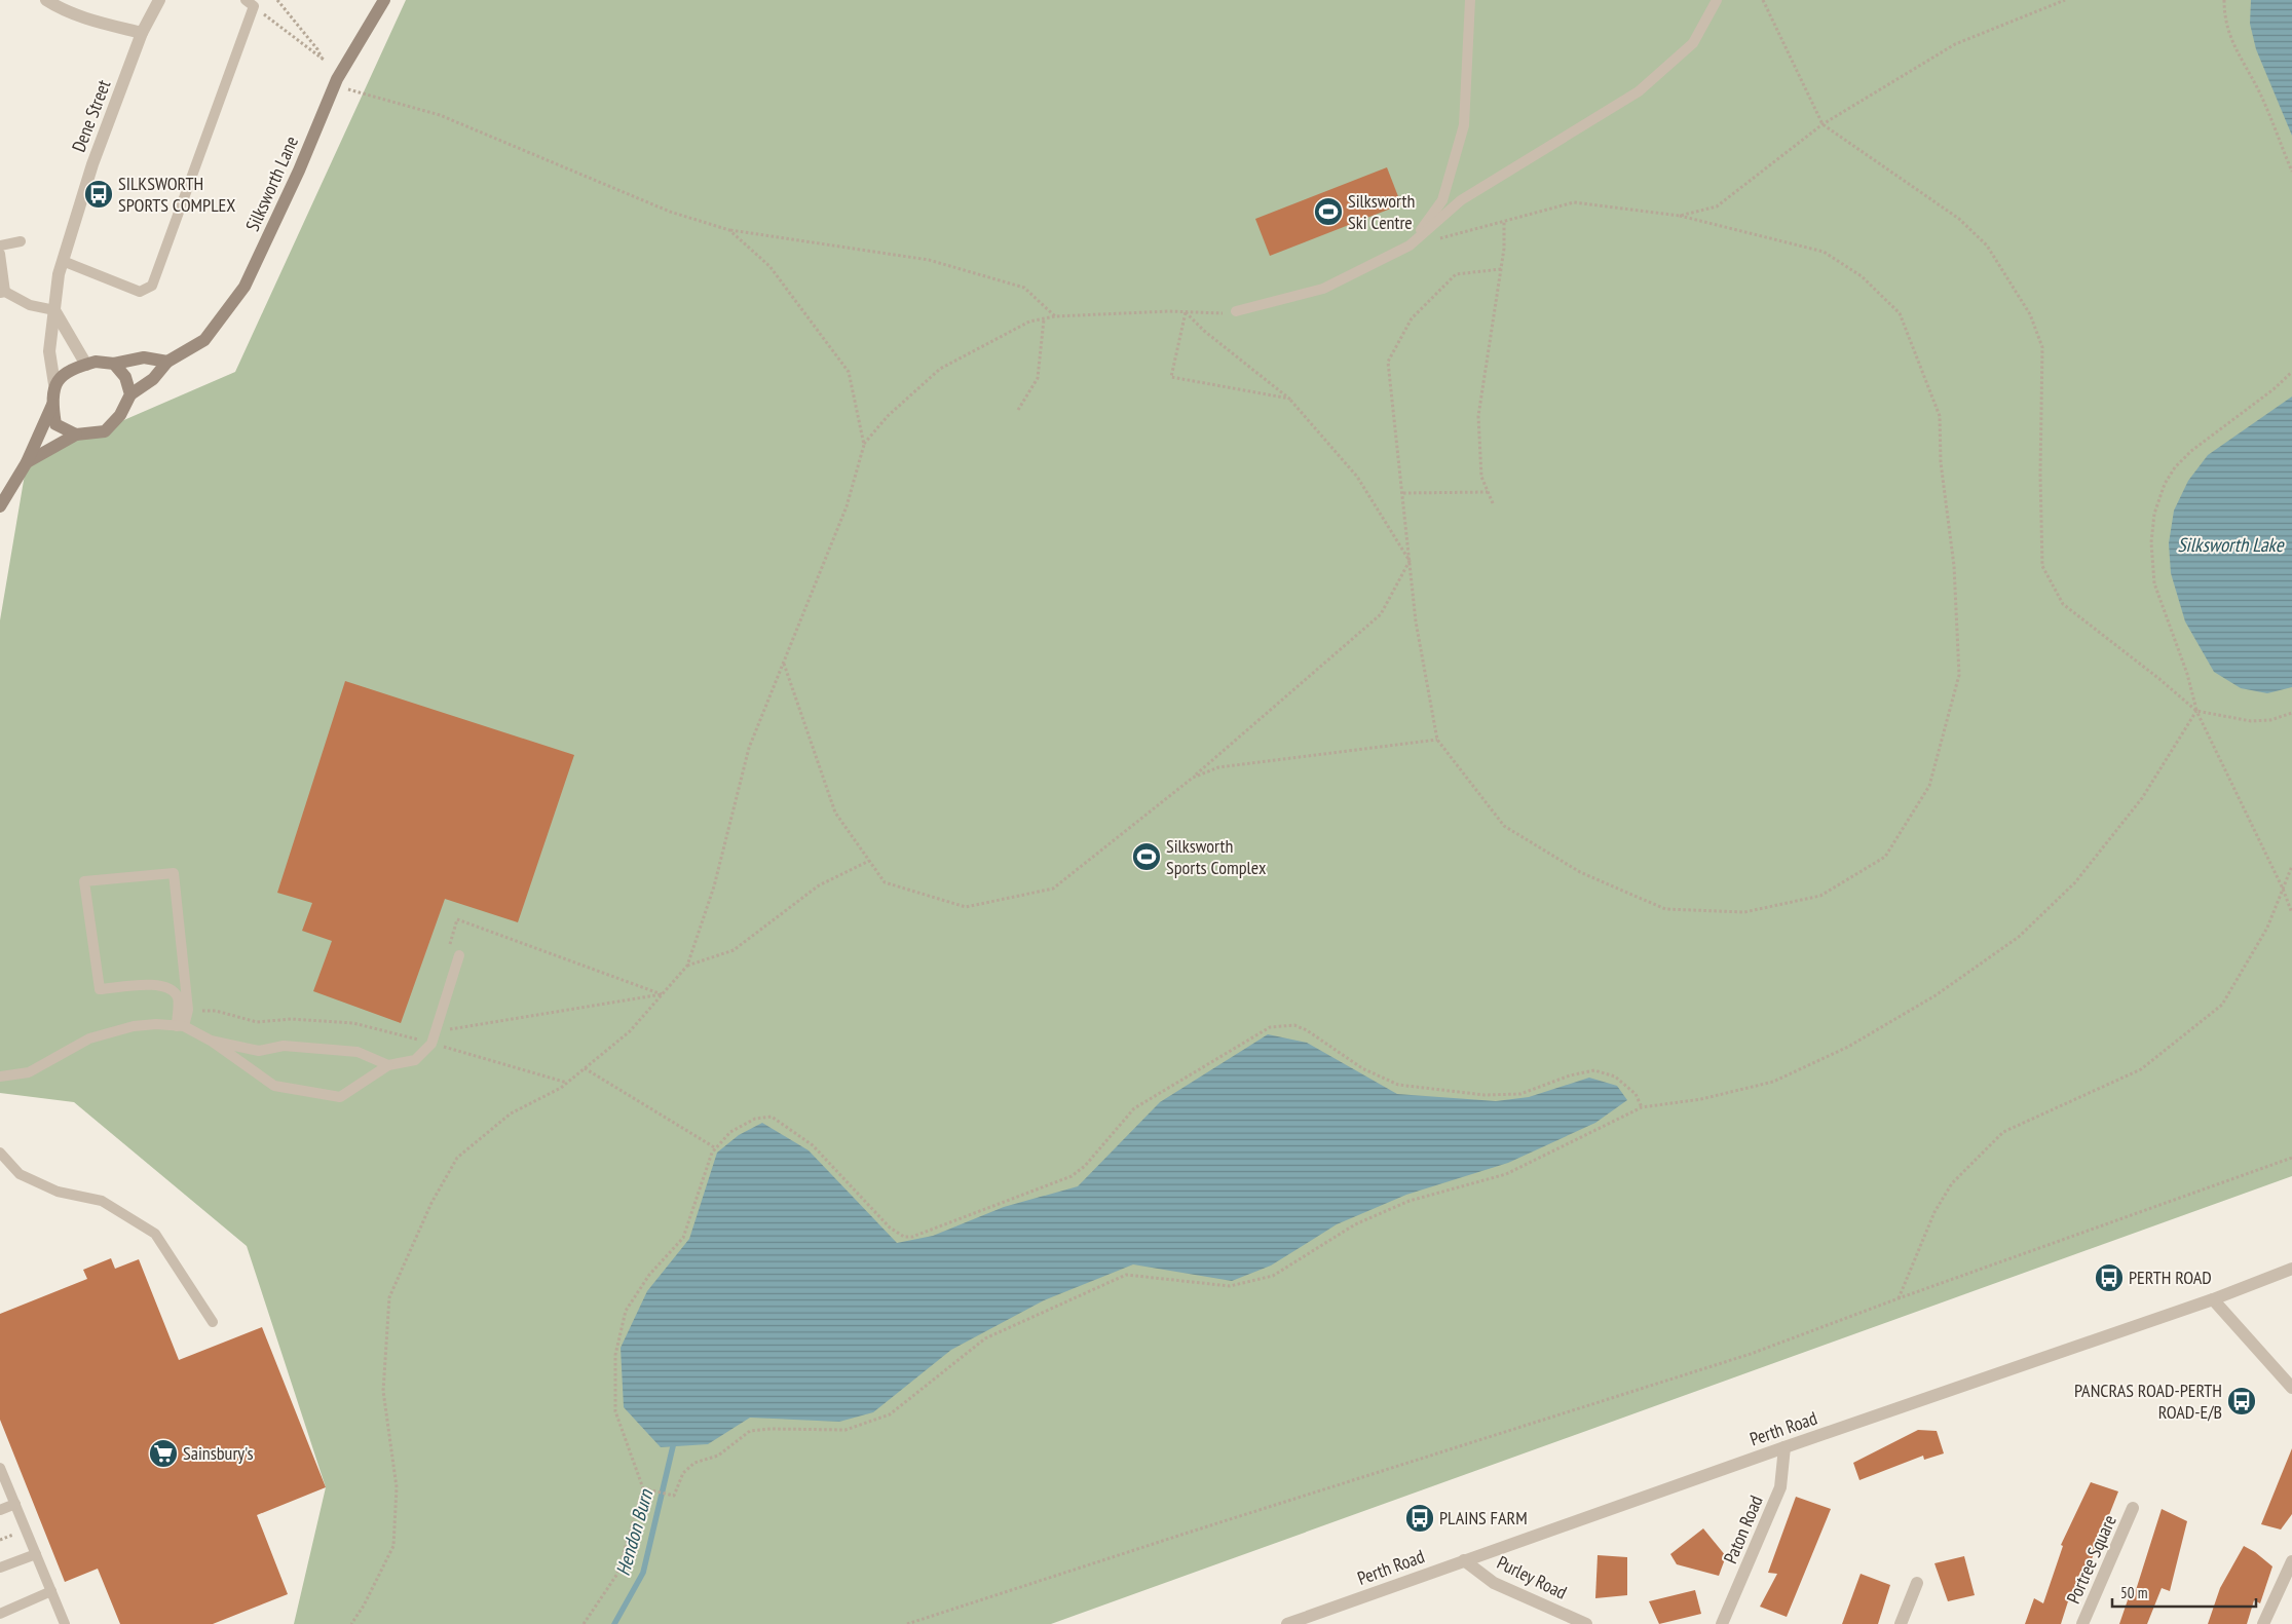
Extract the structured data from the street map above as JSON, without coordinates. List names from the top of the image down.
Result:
{
  "streets": {
    "street": [
      "Dene Street",
      "Silksworth Lane",
      "Perth Road",
      "Paton Road",
      "Portree Square",
      "Purley Road"
    ]
  },
  "crossings": [
    ["Dene Street", "Silksworth Lane"],
    ["Perth Road", "Paton Road"],
    ["Perth Road", "Purley Road"]
  ],
  "water": ["Silksworth Lake", "Hendon Burn"],
  "places": {
    "bus stop": [
      "SILKSWORTH SPORTS COMPLEX",
      "PERTH ROAD",
      "PANCRAS ROAD-PERTH ROAD-E/B",
      "PLAINS FARM"
    ],
    "sports": ["Silksworth Ski Centre", "Silksworth Sports Complex"],
    "supermarket": ["Sainsbury's"]
  },
  "scale_bar": "50 m"
}
